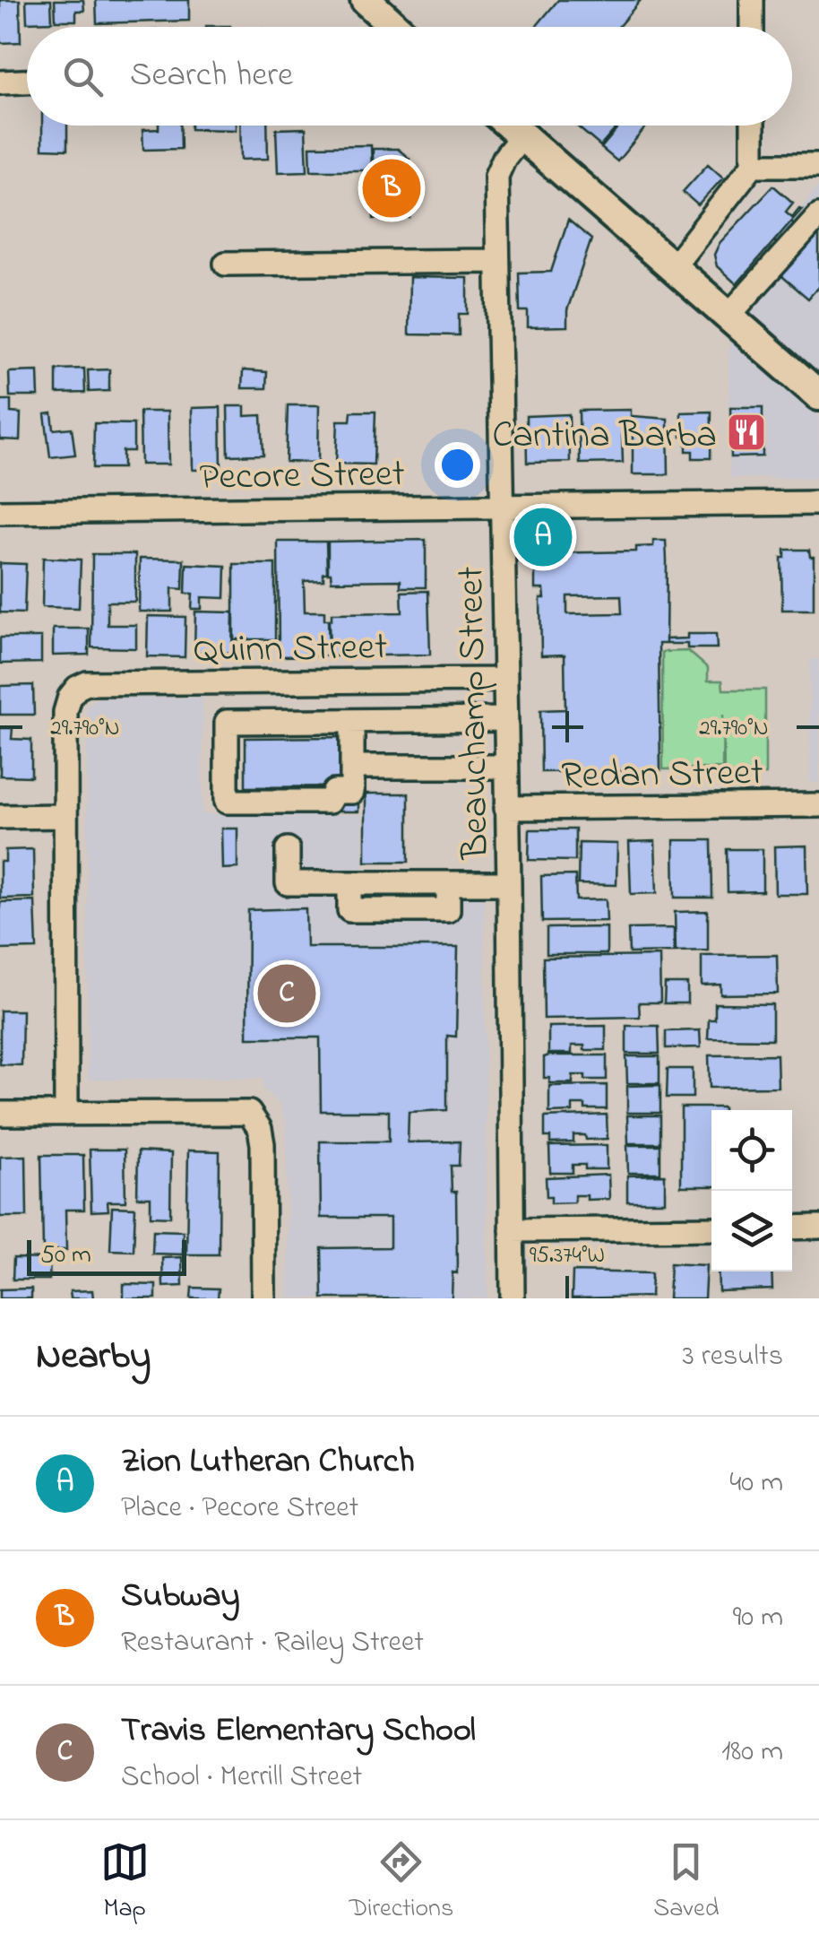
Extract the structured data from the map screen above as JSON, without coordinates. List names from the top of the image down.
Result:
{
  "streets": {
    "street": [
      "Pecore Street",
      "Quinn Street",
      "Beauchamp Street",
      "Redan Street"
    ]
  },
  "crossings": [
    ["Pecore Street", "Beauchamp Street"],
    ["Quinn Street", "Beauchamp Street"],
    ["Beauchamp Street", "Redan Street"]
  ],
  "places": {
    "restaurant": ["Cantina Barba"]
  },
  "scale_bar": "50 m",
  "page": {
    "search": "Search here",
    "pins": ["B", "A", "C"],
    "scale": "50 m",
    "heading": ["Nearby", "3 results"],
    "list": [
      {
        "mark": "A",
        "name": "Zion Lutheran Church",
        "note": "Place · Pecore Street",
        "value": "40 m"
      },
      {
        "mark": "B",
        "name": "Subway",
        "note": "Restaurant · Railey Street",
        "value": "90 m"
      },
      {
        "mark": "C",
        "name": "Travis Elementary School",
        "note": "School · Merrill Street",
        "value": "180 m"
      }
    ],
    "nav": ["Map", "Directions", "Saved"]
  },
  "coordinates": ["29.790°N", "95.374°W"]
}
